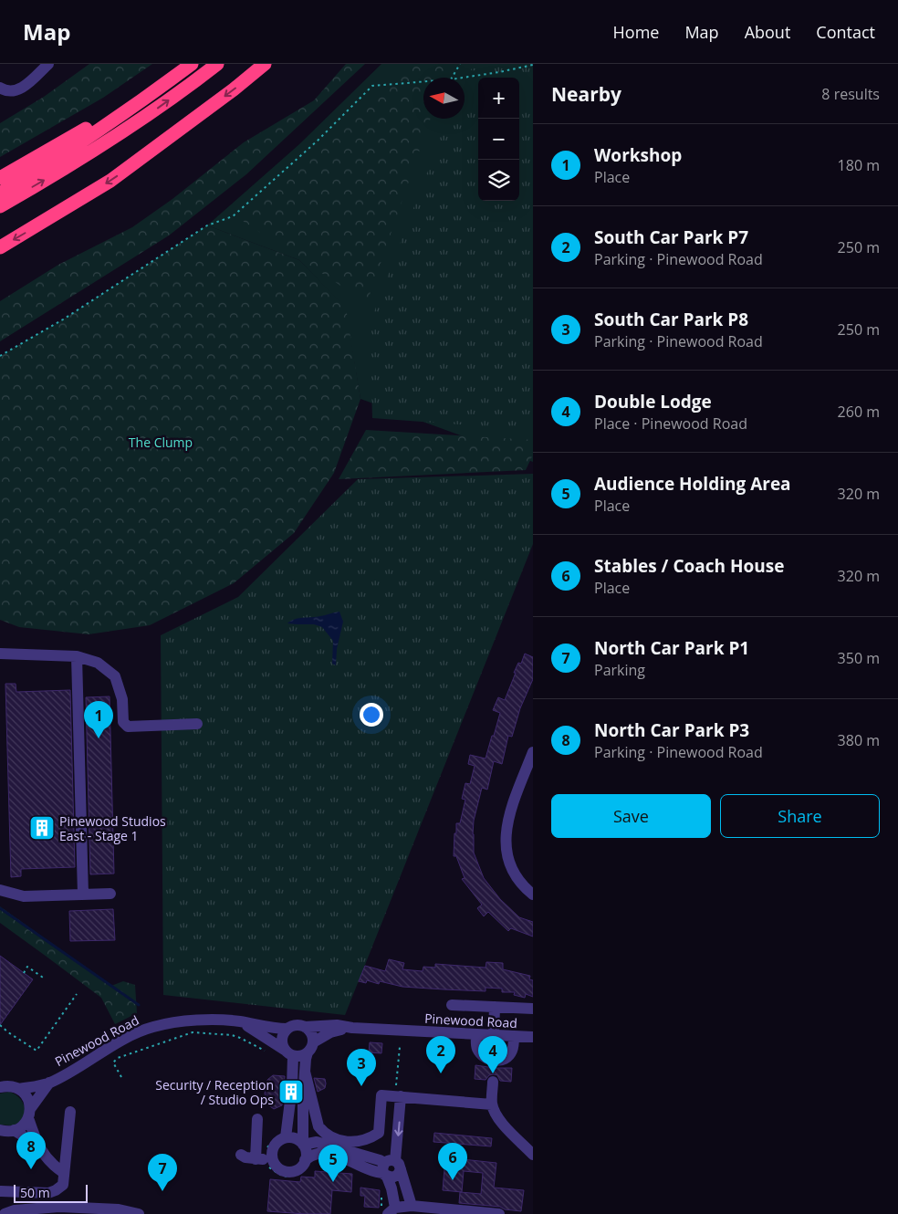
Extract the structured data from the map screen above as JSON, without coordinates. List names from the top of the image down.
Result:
{
  "streets": {
    "street": ["Pinewood Road"]
  },
  "parks": ["The Clump"],
  "places": {
    "building": ["Pinewood Studios East - Stage 1", "Security / Reception / Studio Ops"]
  },
  "scale_bar": "50 m",
  "north": "left",
  "page": {
    "header": "Map",
    "nav": [
      "Home",
      "Map",
      "About",
      "Contact"
    ],
    "heading": ["Nearby", "8 results"],
    "map_buttons": ["+", "−"],
    "list": [
      {
        "mark": "1",
        "name": "Workshop",
        "note": "Place",
        "value": "180 m"
      },
      {
        "mark": "2",
        "name": "South Car Park P7",
        "note": "Parking · Pinewood Road",
        "value": "250 m"
      },
      {
        "mark": "3",
        "name": "South Car Park P8",
        "note": "Parking · Pinewood Road",
        "value": "250 m"
      },
      {
        "mark": "4",
        "name": "Double Lodge",
        "note": "Place · Pinewood Road",
        "value": "260 m"
      },
      {
        "mark": "5",
        "name": "Audience Holding Area",
        "note": "Place",
        "value": "320 m"
      },
      {
        "mark": "6",
        "name": "Stables / Coach House",
        "note": "Place",
        "value": "320 m"
      },
      {
        "mark": "7",
        "name": "North Car Park P1",
        "note": "Parking",
        "value": "350 m"
      },
      {
        "mark": "8",
        "name": "North Car Park P3",
        "note": "Parking · Pinewood Road",
        "value": "380 m"
      }
    ],
    "pins": [
      "1",
      "2",
      "4",
      "3",
      "8",
      "6",
      "5",
      "7"
    ],
    "buttons": ["Save", "Share"],
    "scale": "50 m"
  }
}
